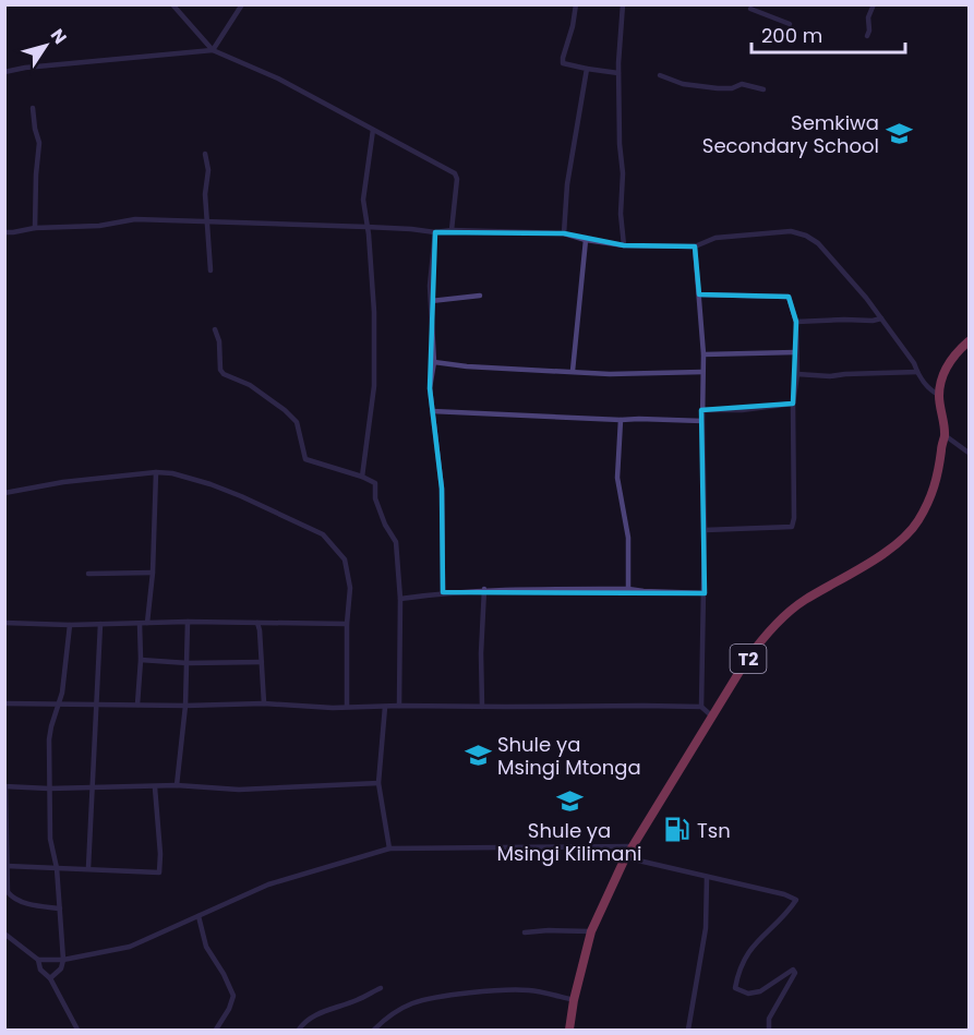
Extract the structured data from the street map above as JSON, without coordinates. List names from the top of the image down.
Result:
{
  "streets": {
    "highway": ["T2"]
  },
  "places": {
    "school or university": ["Semkiwa Secondary School", "Shule ya Msingi Mtonga", "Shule ya Msingi Kilimani"],
    "fuel station": ["Tsn"]
  },
  "scale_bar": "200 m",
  "north": "top right"
}
